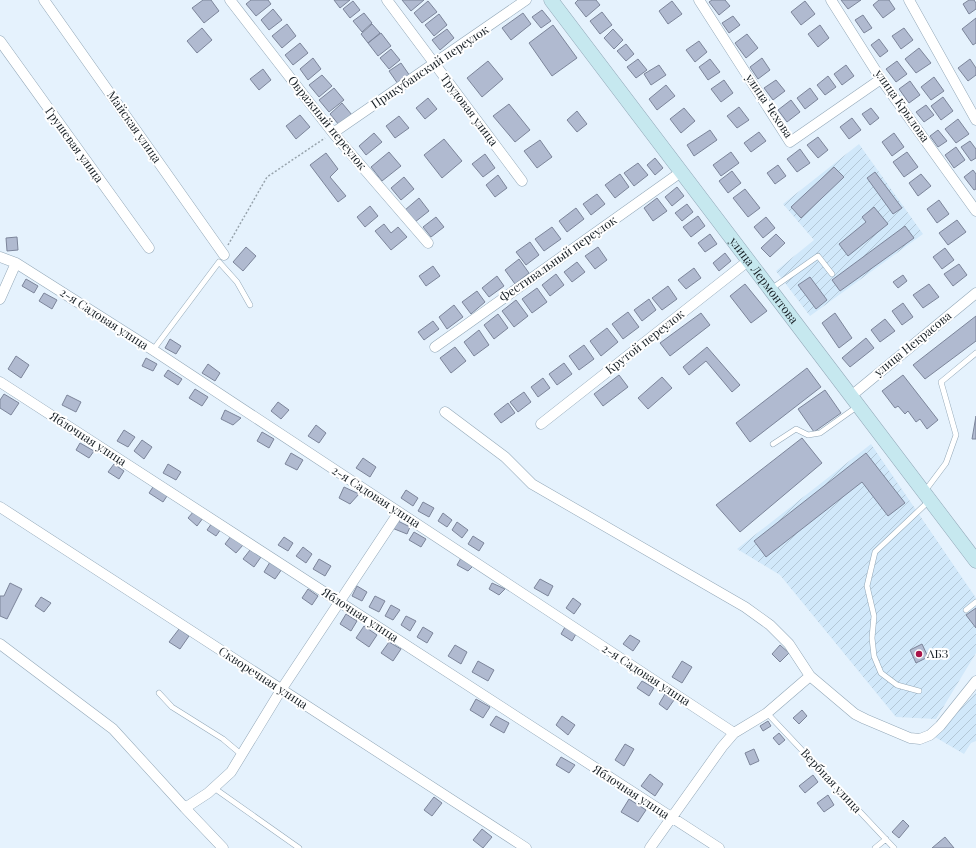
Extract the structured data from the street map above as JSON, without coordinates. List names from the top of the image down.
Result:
{
  "streets": {
    "street": [
      "Прикубанский переулок",
      "улица Чехова",
      "улица Крылова",
      "Трудовая улица",
      "Овражный переулок",
      "Майская улица",
      "Грушевая улица",
      "Фестивальный переулок",
      "улица Лермонтова",
      "2-я Садовая улица",
      "Крутой переулок",
      "улица Некрасова",
      "Яблочная улица",
      "Скворечная улица"
    ],
    "lane": ["Вербная улица"]
  },
  "crossings": [
    ["Прикубанский переулок", "Трудовая улица"],
    ["Прикубанский переулок", "Овражный переулок"],
    ["улица Чехова", "улица Крылова"],
    ["Фестивальный переулок", "улица Лермонтова"],
    ["улица Лермонтова", "Крутой переулок"],
    ["улица Лермонтова", "улица Некрасова"]
  ],
  "places": ["АБЗ"]
}
